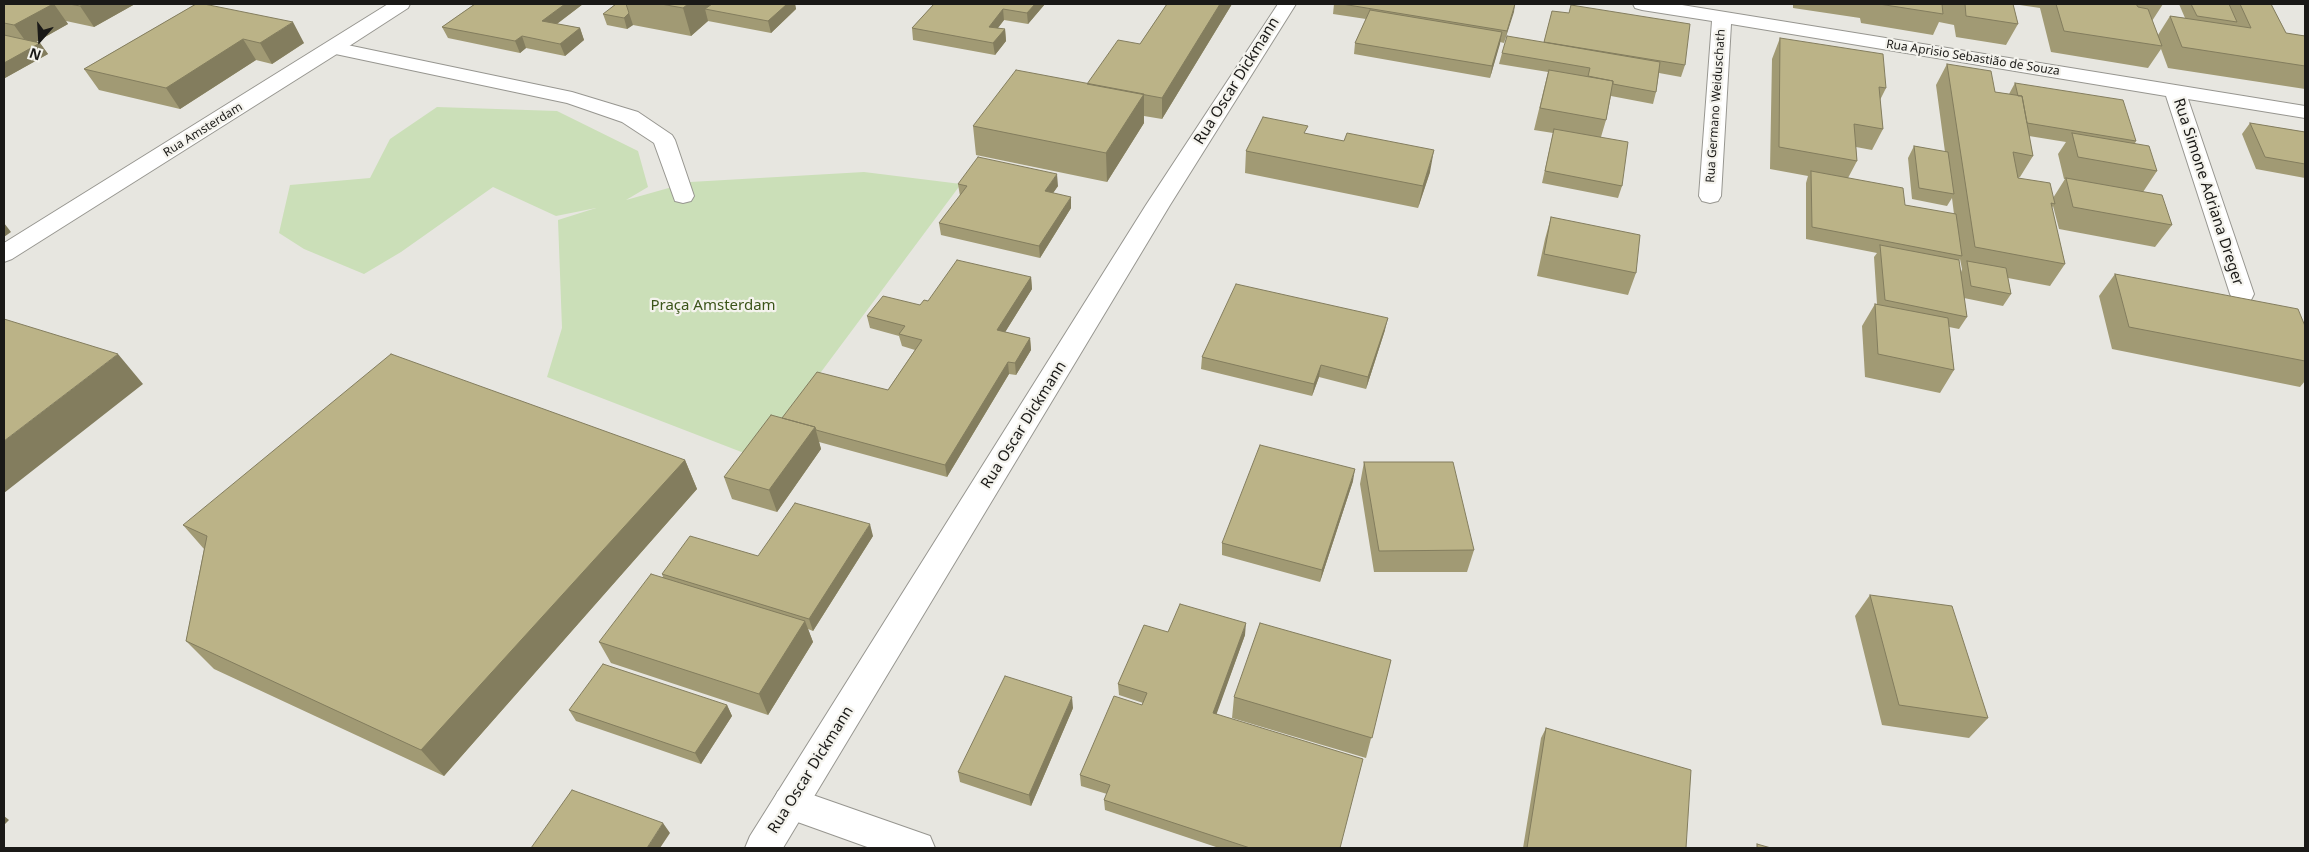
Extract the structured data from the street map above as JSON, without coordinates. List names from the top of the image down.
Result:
{
  "streets": {
    "street": [
      "Rua Aprisio Sebastião de Souza",
      "Rua Oscar Dickmann",
      "Rua Germano Weiduschath",
      "Rua Amsterdam",
      "Rua Simone Adriana Dreger"
    ]
  },
  "crossings": [
    ["Rua Aprisio Sebastião de Souza", "Rua Germano Weiduschath"],
    ["Rua Aprisio Sebastião de Souza", "Rua Simone Adriana Dreger"]
  ],
  "parks": ["Praça Amsterdam"],
  "north": "bottom"
}
